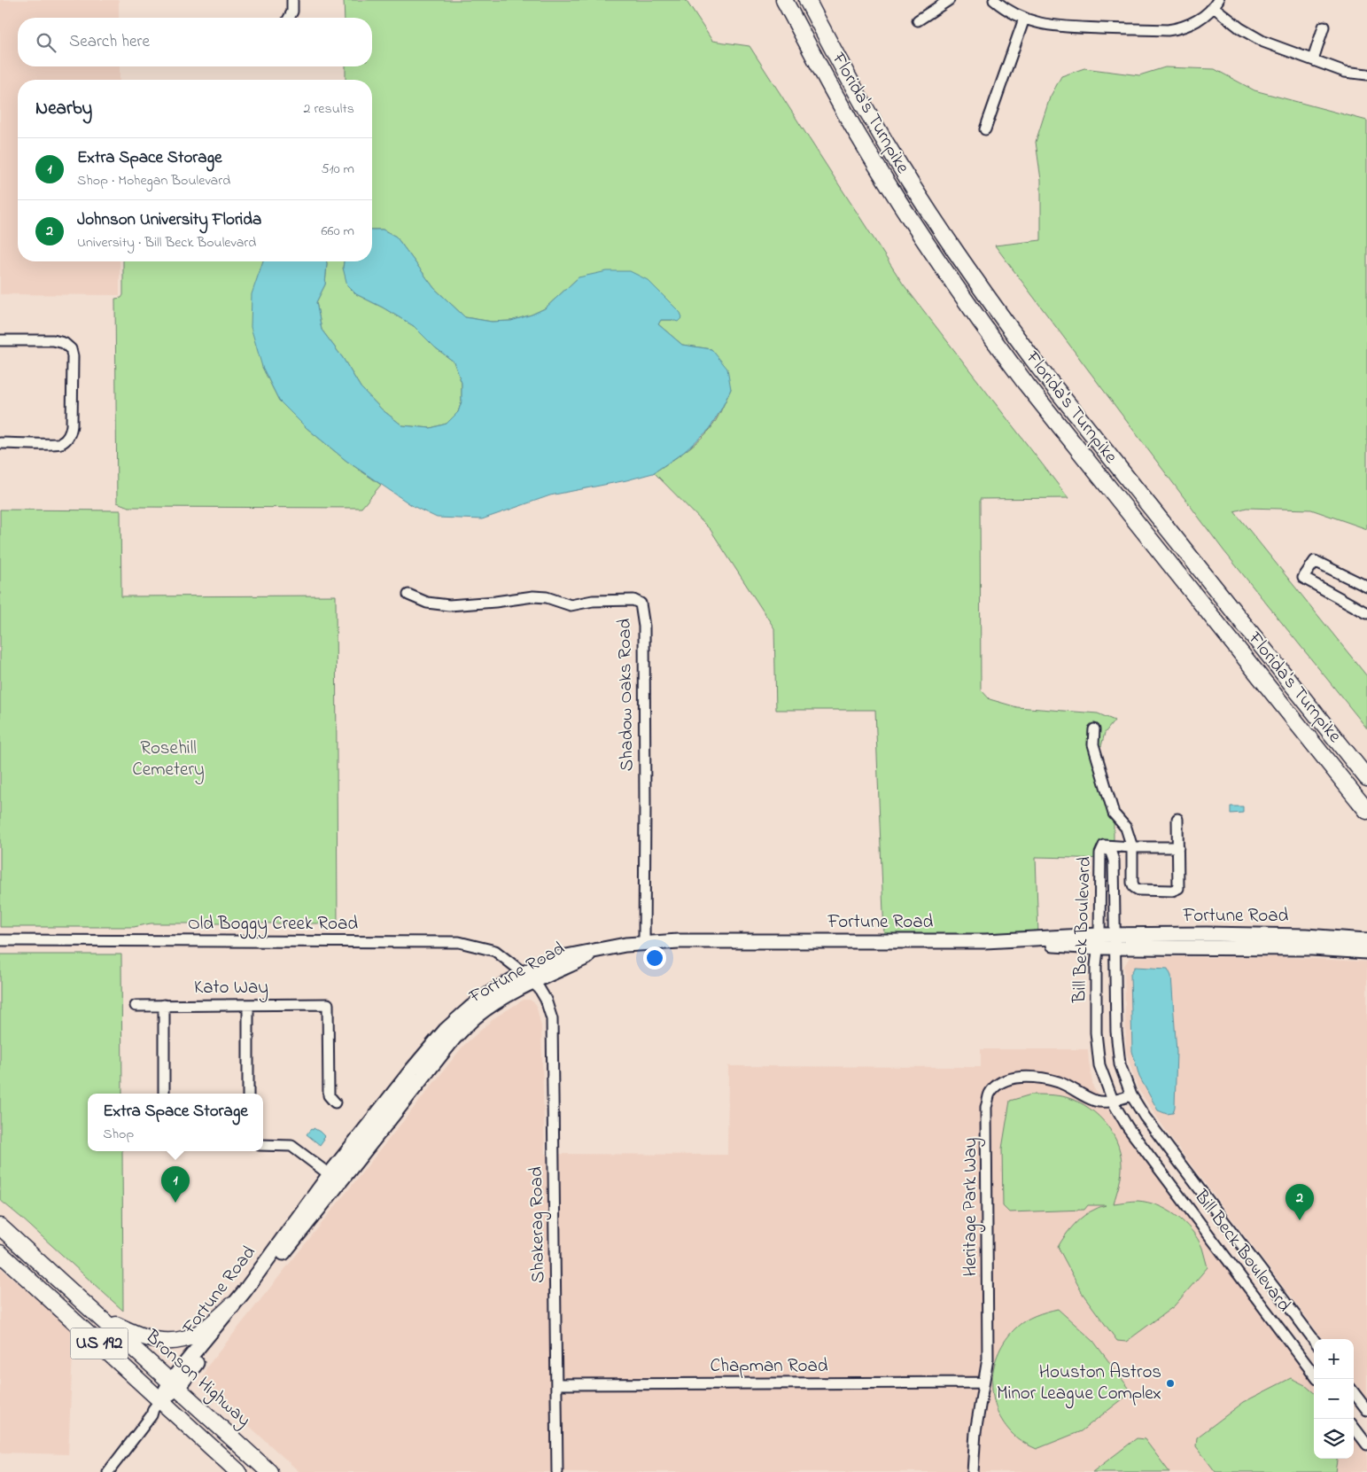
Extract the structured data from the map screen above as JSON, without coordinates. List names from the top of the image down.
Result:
{
  "streets": {
    "highway": ["Florida's Turnpike", "US 192", "Bronson Highway"],
    "main road": ["Fortune Road"],
    "street": [
      "Shadow Oaks Road",
      "Old Boggy Creek Road",
      "Bill Beck Boulevard",
      "Kato Way",
      "Heritage Park Way",
      "Shakerag Road",
      "Chapman Road"
    ]
  },
  "crossings": [
    ["Shadow Oaks Road", "Fortune Road"],
    ["Fortune Road", "Old Boggy Creek Road"],
    ["Fortune Road", "Bill Beck Boulevard"],
    ["Fortune Road", "Shakerag Road"],
    ["Fortune Road", "US 192"],
    ["Fortune Road", "Bronson Highway"],
    ["Old Boggy Creek Road", "Shakerag Road"],
    ["Bill Beck Boulevard", "Heritage Park Way"],
    ["Heritage Park Way", "Chapman Road"],
    ["Shakerag Road", "Chapman Road"]
  ],
  "parks": ["Rosehill Cemetery"],
  "places": ["Houston Astros Minor League Complex"],
  "page": {
    "search": "Search here",
    "heading": ["Nearby", "2 results"],
    "list": [
      {
        "mark": "1",
        "name": "Extra Space Storage",
        "note": "Shop · Mohegan Boulevard",
        "value": "510 m"
      },
      {
        "mark": "2",
        "name": "Johnson University Florida",
        "note": "University · Bill Beck Boulevard",
        "value": "660 m"
      }
    ],
    "popup": ["Extra Space Storage", "Shop"],
    "pins": ["1", "2"],
    "map_buttons": ["+", "−"]
  }
}
